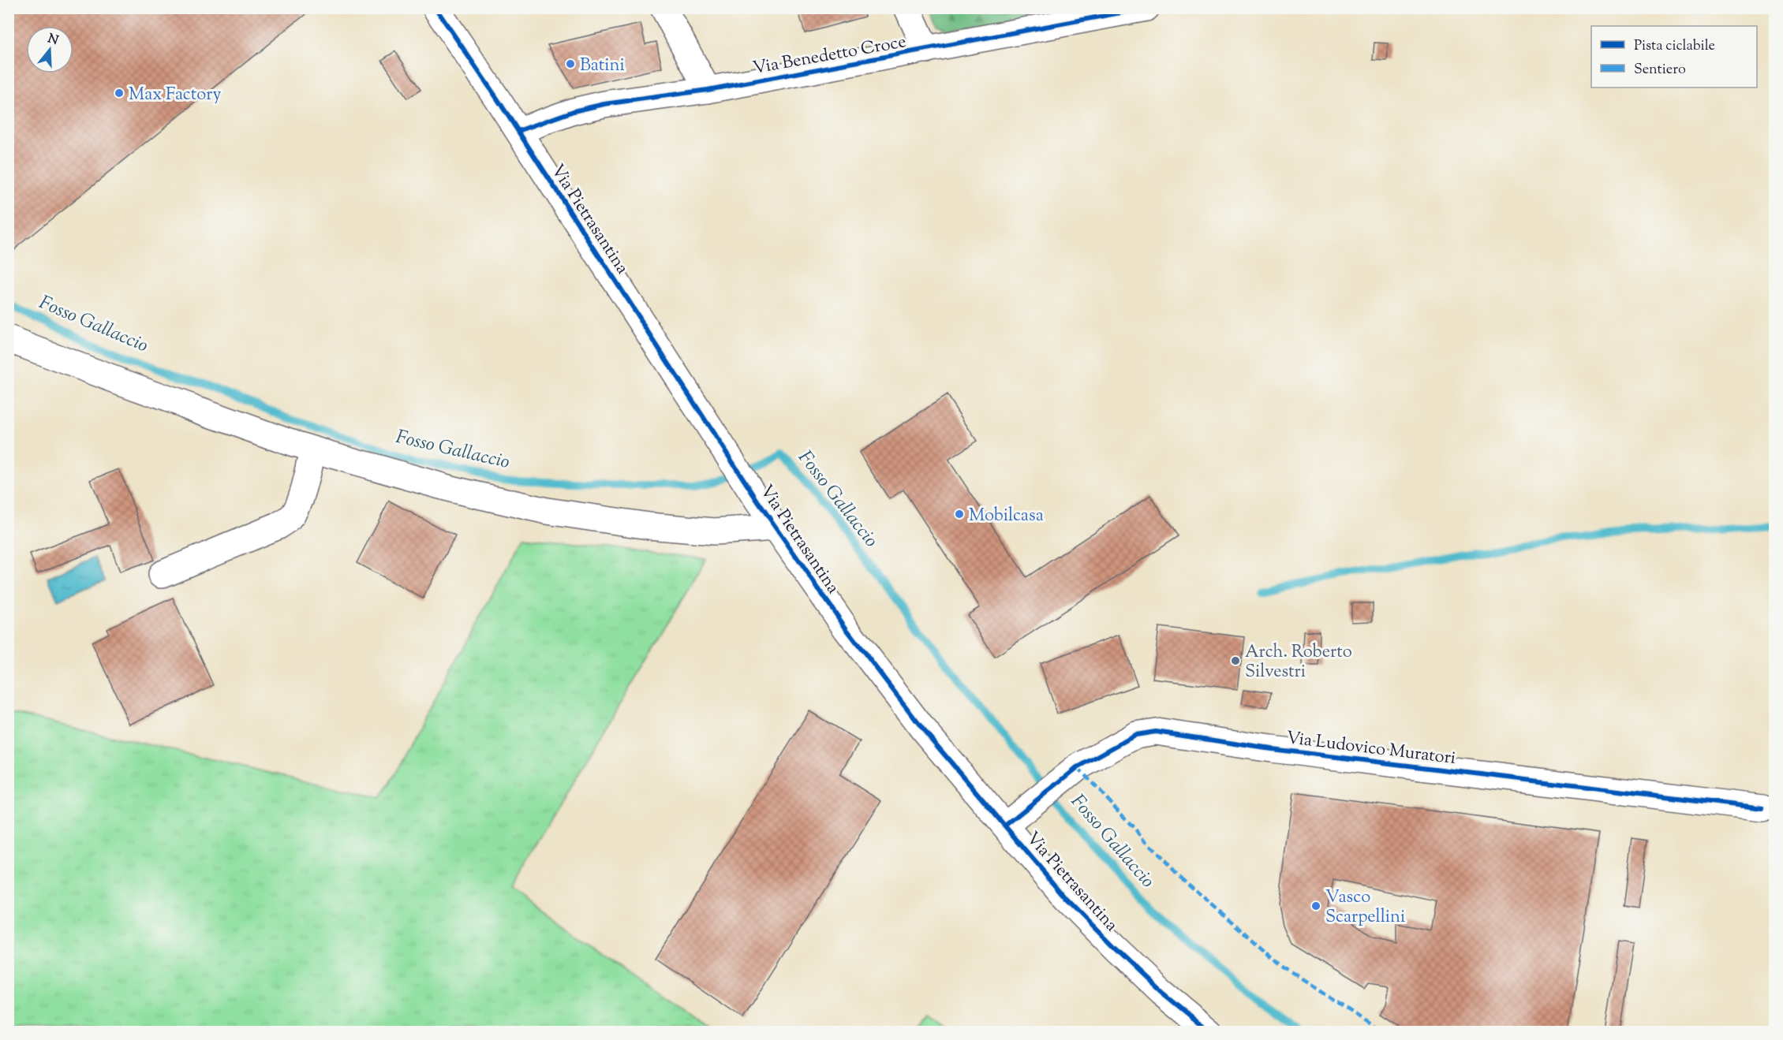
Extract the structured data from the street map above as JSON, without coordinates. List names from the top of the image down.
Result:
{
  "streets": {
    "street": ["Via Benedetto Croce", "Via Pietrasantina", "Via Ludovico Muratori"]
  },
  "crossings": [
    ["Via Benedetto Croce", "Via Pietrasantina"],
    ["Via Pietrasantina", "Via Ludovico Muratori"]
  ],
  "water": ["Fosso Gallaccio"],
  "places": [
    "Batini",
    "Max Factory",
    "Mobilcasa",
    "Arch. Roberto Silvestri",
    "Vasco Scarpellini"
  ],
  "legend": ["Pista ciclabile", "Sentiero"],
  "north": "top"
}
